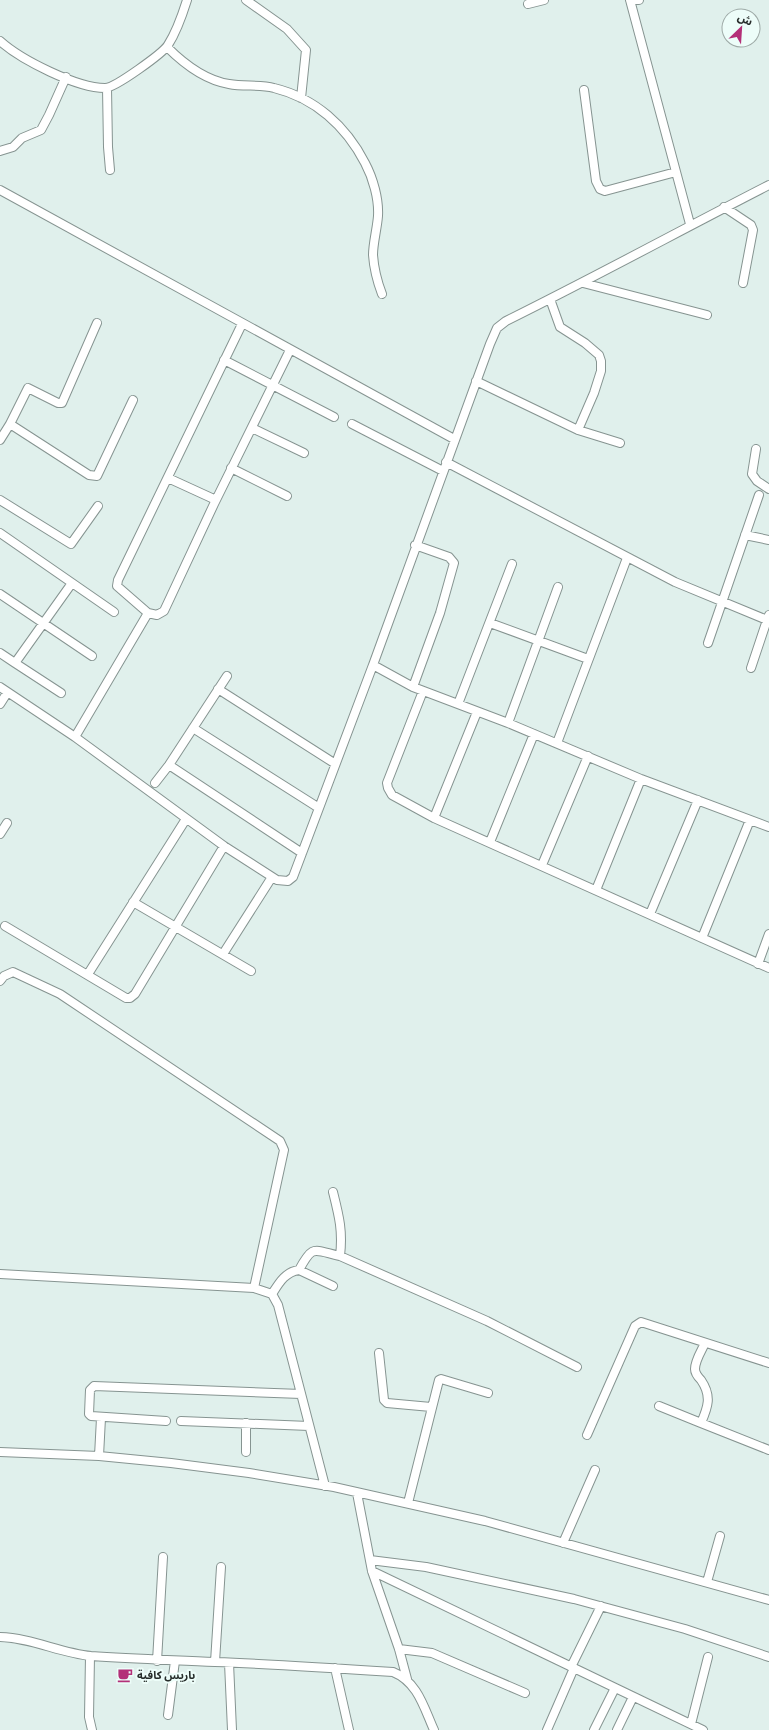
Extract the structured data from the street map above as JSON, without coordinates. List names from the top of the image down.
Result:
{
  "places": {
    "cafe": ["باريس كافية"]
  },
  "north": "top right"
}
